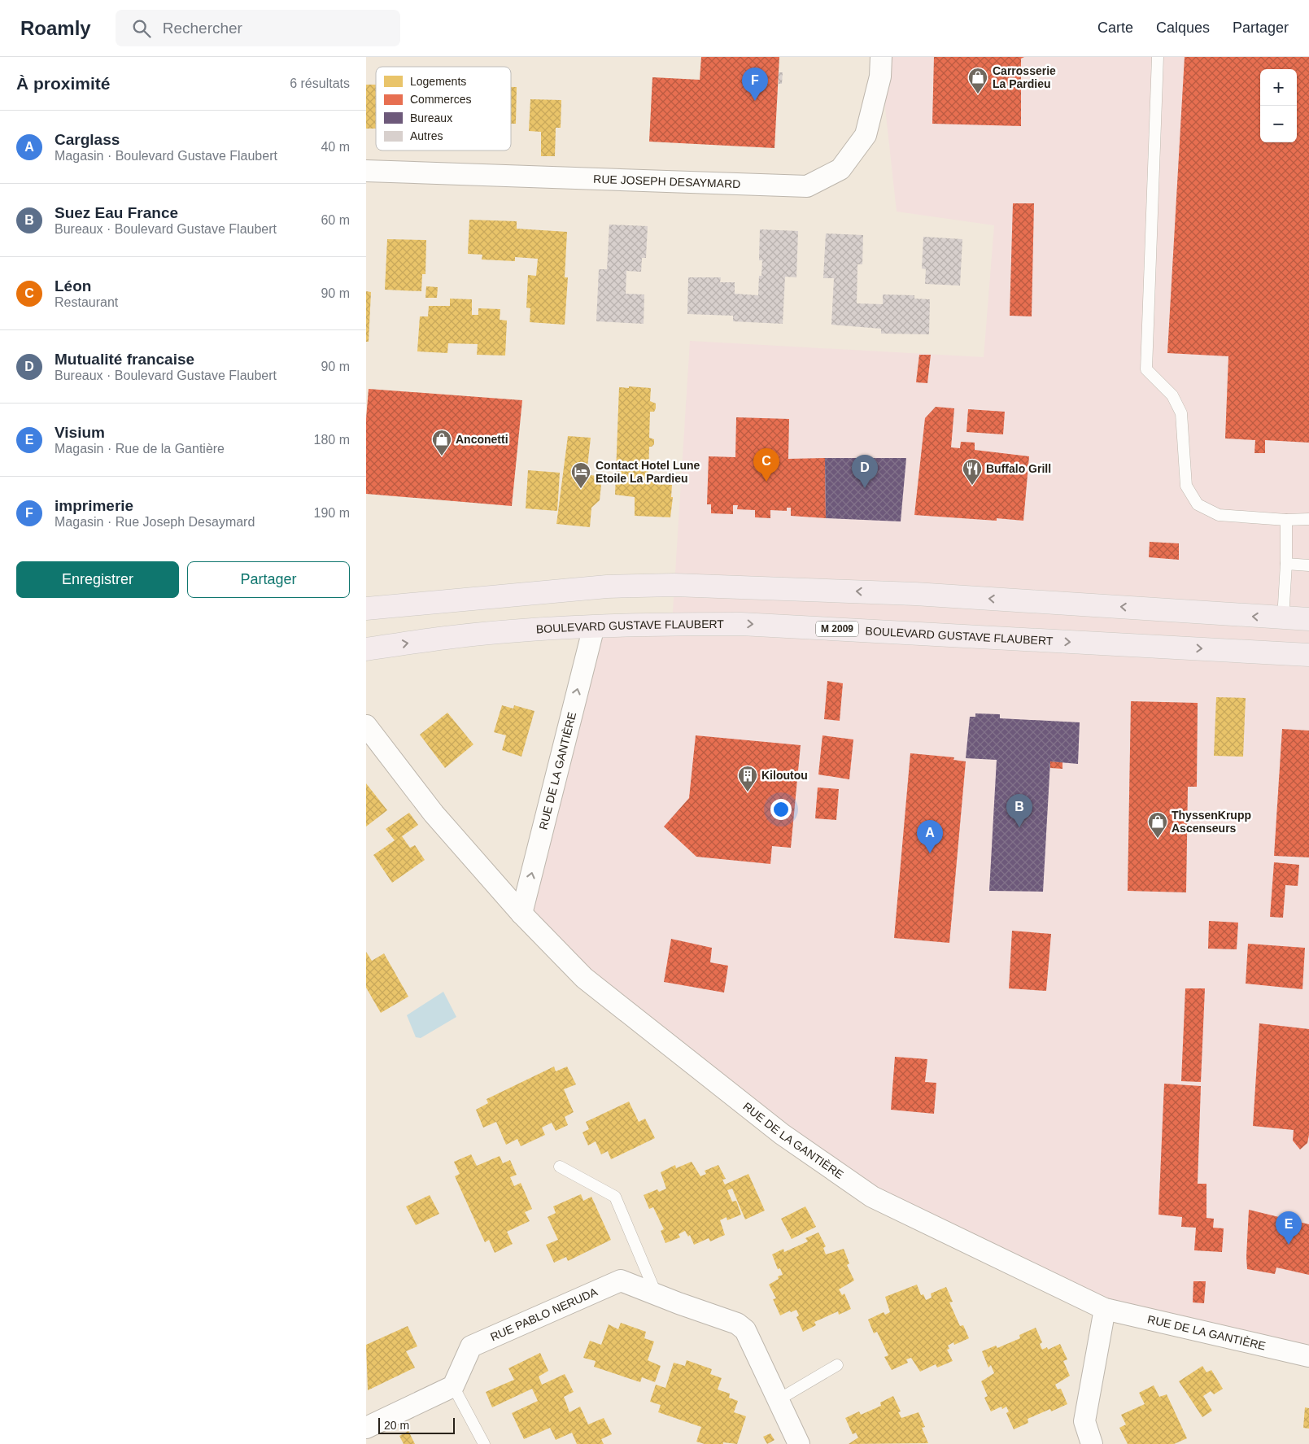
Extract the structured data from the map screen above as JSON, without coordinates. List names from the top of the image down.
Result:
{
  "streets": {
    "main road": ["BOULEVARD GUSTAVE FLAUBERT", "M 2009"],
    "street": ["RUE JOSEPH DESAYMARD", "RUE DE LA GANTIÈRE", "RUE PABLO NERUDA"]
  },
  "crossings": [
    ["BOULEVARD GUSTAVE FLAUBERT", "RUE DE LA GANTIÈRE"]
  ],
  "places": {
    "shop": ["Carrosserie La Pardieu", "Anconetti", "ThyssenKrupp Ascenseurs"],
    "restaurant": ["Buffalo Grill"],
    "hotel": ["Contact Hotel Lune Etoile La Pardieu"],
    "building": ["Kiloutou"]
  },
  "legend": [
    "Logements",
    "Commerces",
    "Bureaux",
    "Autres"
  ],
  "scale_bar": "20 m",
  "page": {
    "header": "Roamly",
    "search": "Rechercher",
    "nav": ["Carte", "Calques", "Partager"],
    "heading": ["À proximité", "6 résultats"],
    "pins": [
      "F",
      "C",
      "D",
      "B",
      "A",
      "E"
    ],
    "map_buttons": ["+", "−"],
    "list": [
      {
        "mark": "A",
        "name": "Carglass",
        "note": "Magasin · Boulevard Gustave Flaubert",
        "value": "40 m"
      },
      {
        "mark": "B",
        "name": "Suez Eau France",
        "note": "Bureaux · Boulevard Gustave Flaubert",
        "value": "60 m"
      },
      {
        "mark": "C",
        "name": "Léon",
        "note": "Restaurant",
        "value": "90 m"
      },
      {
        "mark": "D",
        "name": "Mutualité francaise",
        "note": "Bureaux · Boulevard Gustave Flaubert",
        "value": "90 m"
      },
      {
        "mark": "E",
        "name": "Visium",
        "note": "Magasin · Rue de la Gantière",
        "value": "180 m"
      },
      {
        "mark": "F",
        "name": "imprimerie",
        "note": "Magasin · Rue Joseph Desaymard",
        "value": "190 m"
      }
    ],
    "buttons": ["Enregistrer", "Partager"],
    "scale": "20 m"
  }
}
